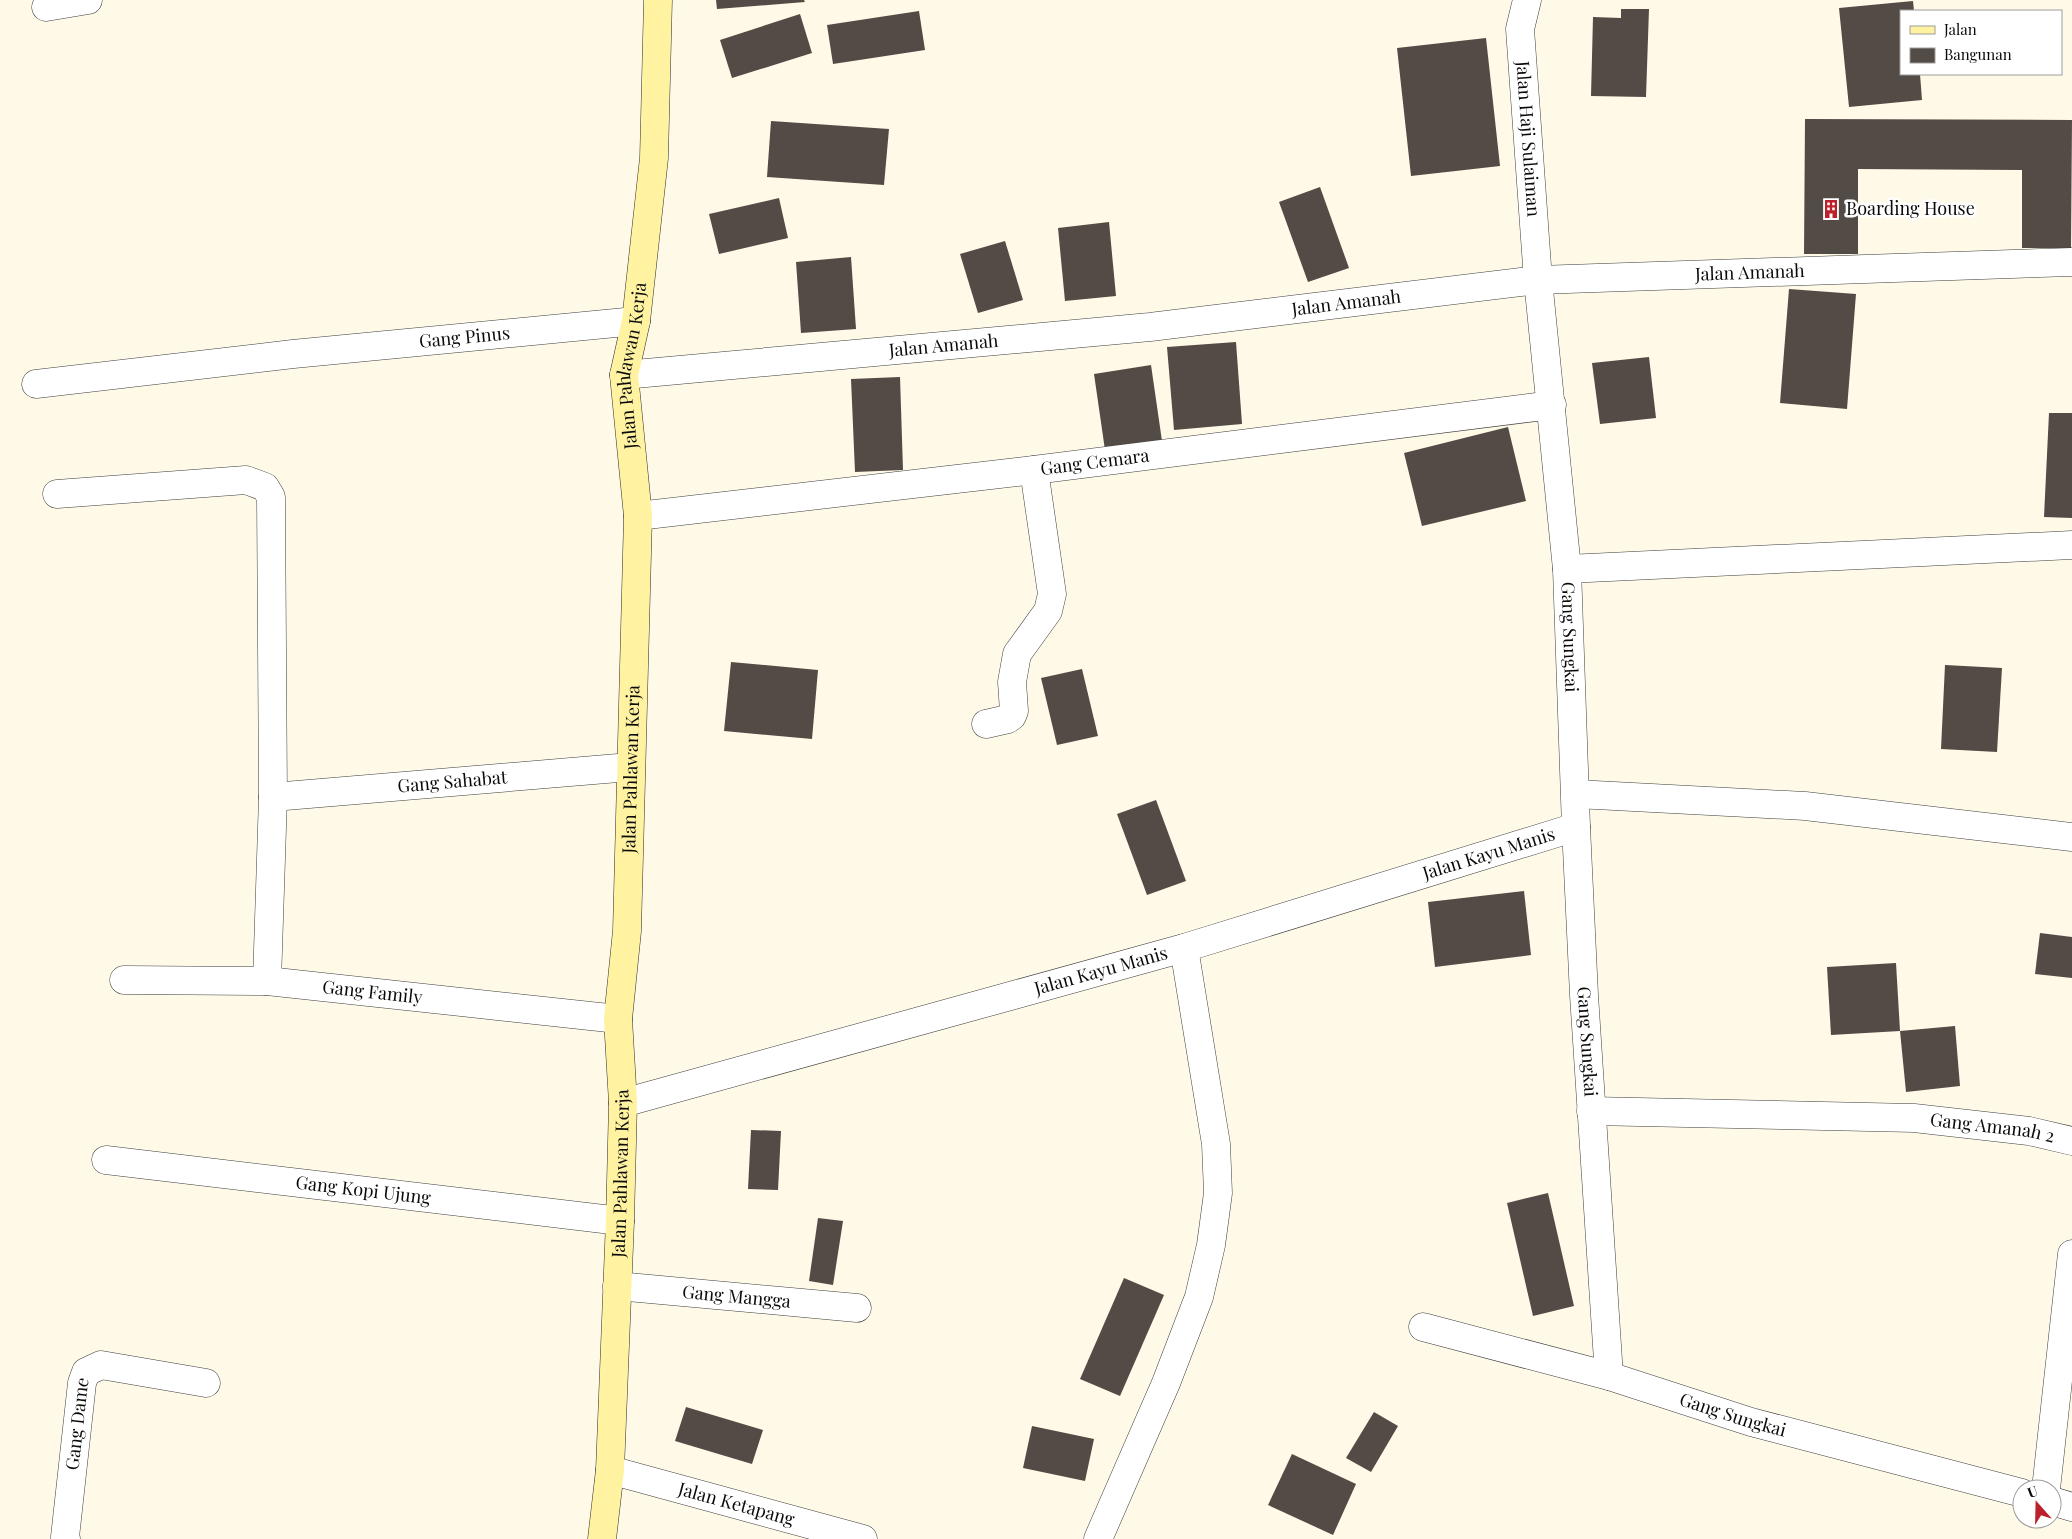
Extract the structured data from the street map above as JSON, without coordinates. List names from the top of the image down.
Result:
{
  "streets": {
    "street": [
      "Jalan Haji Sulaiman",
      "Jalan Amanah",
      "Gang Pinus",
      "Jalan Pahlawan Kerja",
      "Gang Cemara",
      "Gang Sungkai",
      "Gang Sahabat",
      "Jalan Kayu Manis",
      "Gang Family",
      "Gang Amanah 2",
      "Gang Kopi Ujung",
      "Gang Mangga",
      "Gang Dame",
      "Jalan Ketapang"
    ]
  },
  "crossings": [
    ["Jalan Haji Sulaiman", "Jalan Amanah"],
    ["Jalan Haji Sulaiman", "Gang Sungkai"],
    ["Jalan Amanah", "Jalan Pahlawan Kerja"],
    ["Jalan Amanah", "Gang Sungkai"],
    ["Gang Pinus", "Jalan Pahlawan Kerja"],
    ["Jalan Pahlawan Kerja", "Gang Cemara"],
    ["Jalan Pahlawan Kerja", "Gang Sahabat"],
    ["Jalan Pahlawan Kerja", "Jalan Kayu Manis"],
    ["Jalan Pahlawan Kerja", "Gang Family"],
    ["Jalan Pahlawan Kerja", "Gang Kopi Ujung"],
    ["Jalan Pahlawan Kerja", "Gang Mangga"],
    ["Jalan Pahlawan Kerja", "Jalan Ketapang"],
    ["Gang Cemara", "Gang Sungkai"],
    ["Gang Sungkai", "Jalan Kayu Manis"],
    ["Gang Sungkai", "Gang Amanah 2"]
  ],
  "places": {
    "building": ["Boarding House"]
  },
  "legend": ["Jalan", "Bangunan"],
  "north": "top"
}
